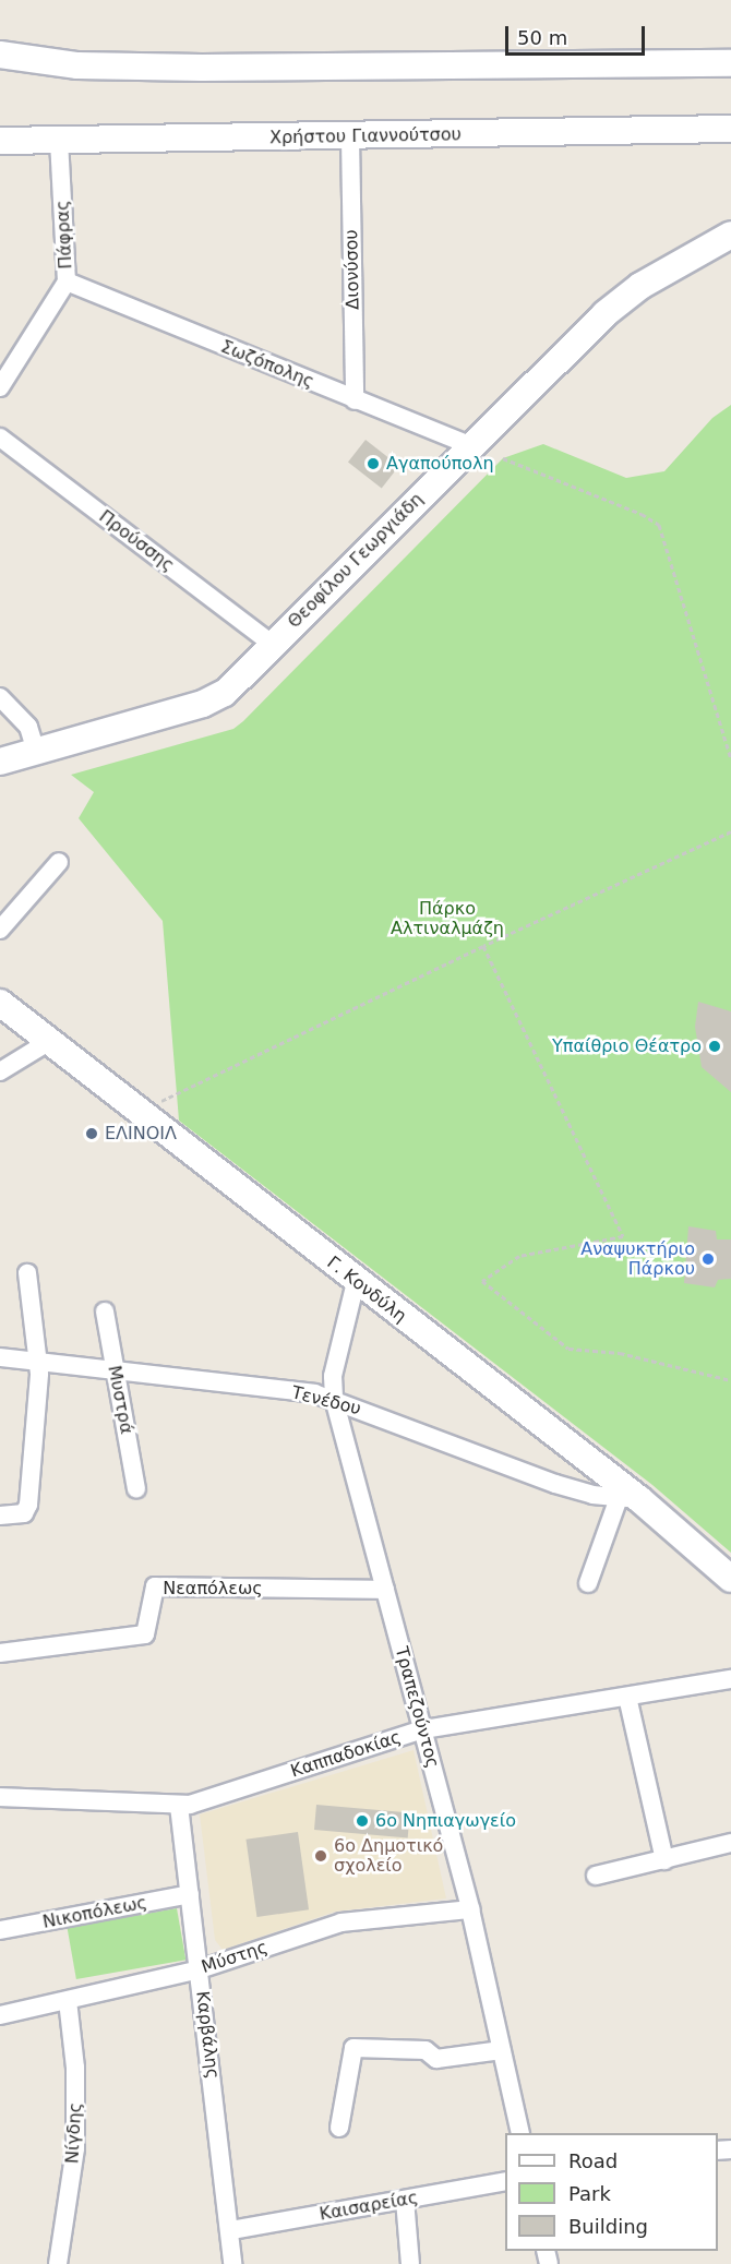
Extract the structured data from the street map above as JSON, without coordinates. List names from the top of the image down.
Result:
{
  "streets": {
    "street": [
      "Χρήστου Γιαννούτσου",
      "Πάφρας",
      "Διονύσου",
      "Σωζόπολης",
      "Προύσσης",
      "Θεοφίλου Γεωργιάδη",
      "Γ. Κονδύλη",
      "Μυστρά",
      "Τενέδου",
      "Νεαπόλεως",
      "Τραπεζούντος",
      "Καππαδοκίας",
      "Νικοπόλεως",
      "Μύστης",
      "Καρβάλης",
      "Νίγδης",
      "Καισαρείας"
    ]
  },
  "crossings": [
    ["Χρήστου Γιαννούτσου", "Πάφρας"],
    ["Χρήστου Γιαννούτσου", "Διονύσου"],
    ["Πάφρας", "Σωζόπολης"],
    ["Διονύσου", "Σωζόπολης"],
    ["Σωζόπολης", "Θεοφίλου Γεωργιάδη"],
    ["Προύσσης", "Θεοφίλου Γεωργιάδη"],
    ["Γ. Κονδύλη", "Τενέδου"],
    ["Γ. Κονδύλη", "Τραπεζούντος"],
    ["Μυστρά", "Τενέδου"],
    ["Τενέδου", "Τραπεζούντος"],
    ["Νεαπόλεως", "Τραπεζούντος"],
    ["Τραπεζούντος", "Καππαδοκίας"],
    ["Τραπεζούντος", "Μύστης"],
    ["Καππαδοκίας", "Καρβάλης"],
    ["Νικοπόλεως", "Καρβάλης"],
    ["Μύστης", "Καρβάλης"],
    ["Μύστης", "Νίγδης"],
    ["Καρβάλης", "Καισαρείας"]
  ],
  "parks": ["Πάρκο Αλτιναλμάζη"],
  "places": [
    "Αγαπούπολη",
    "Υπαίθριο Θέατρο",
    "ΕΛΙΝΟΙΛ",
    "Αναψυκτήριο Πάρκου",
    "6ο Νηπιαγωγείο",
    "6ο Δημοτικό σχολείο"
  ],
  "legend": ["Road", "Park", "Building"],
  "scale_bar": "50 m"
}
